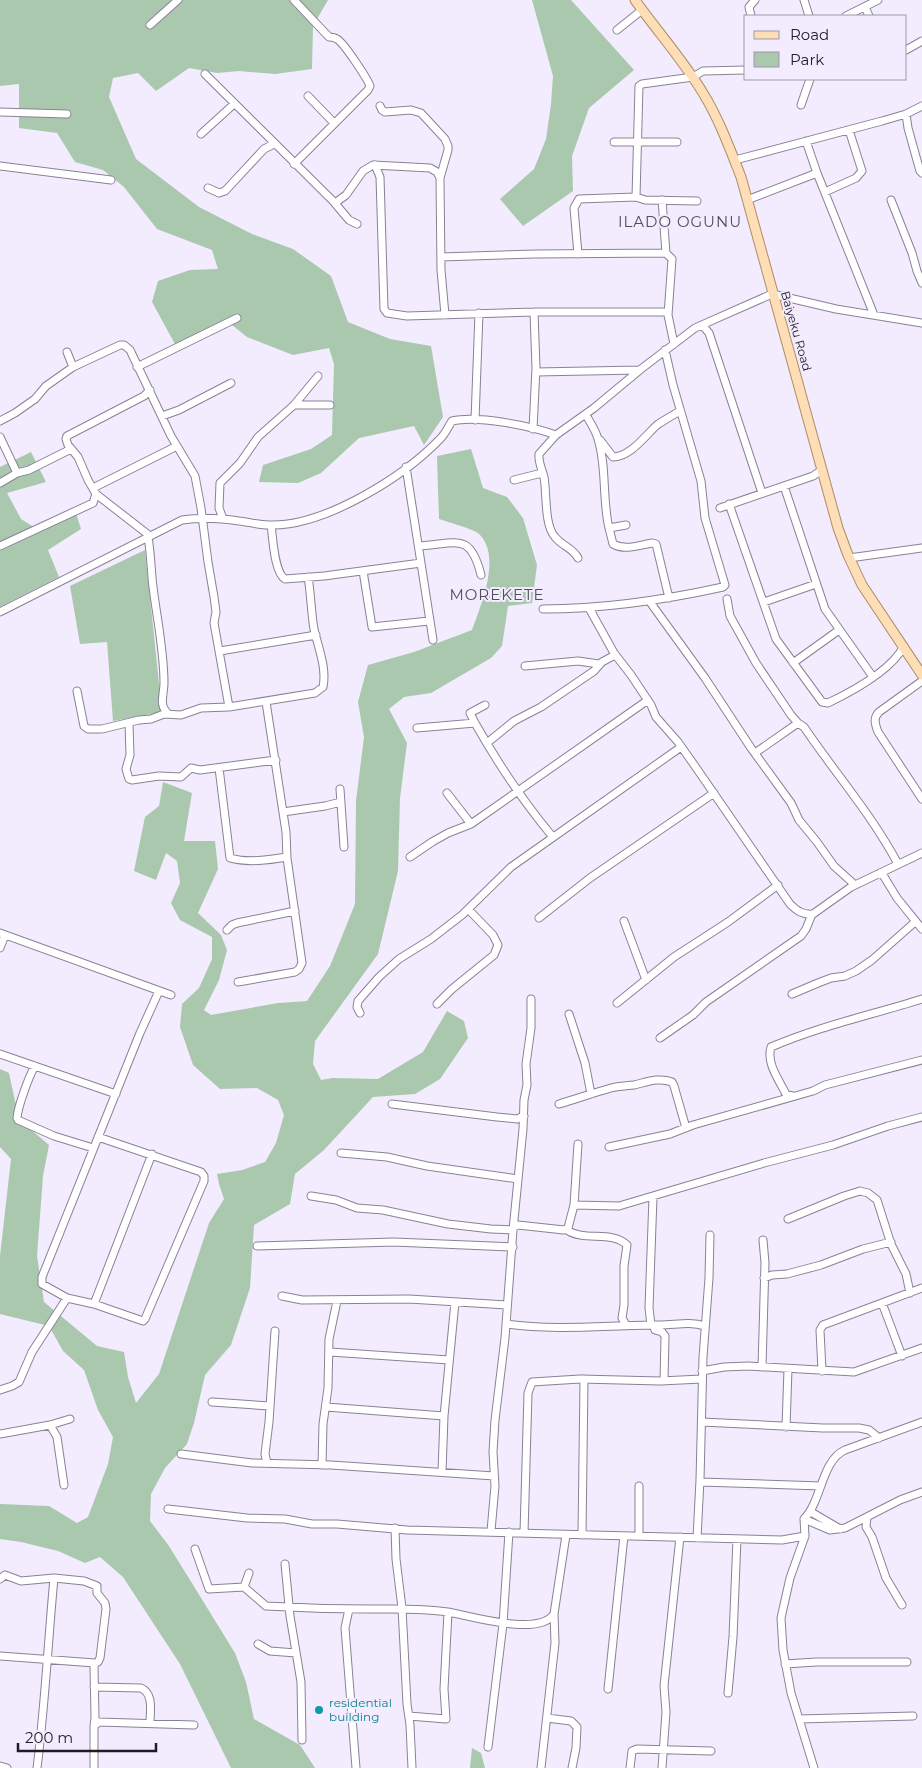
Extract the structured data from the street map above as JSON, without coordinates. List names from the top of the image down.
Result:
{
  "streets": {
    "main road": ["Baiyeku Road"]
  },
  "districts": ["ILADO OGUNU", "MOREKETE"],
  "places": ["residential building"],
  "legend": ["Road", "Park"],
  "scale_bar": "200 m"
}
